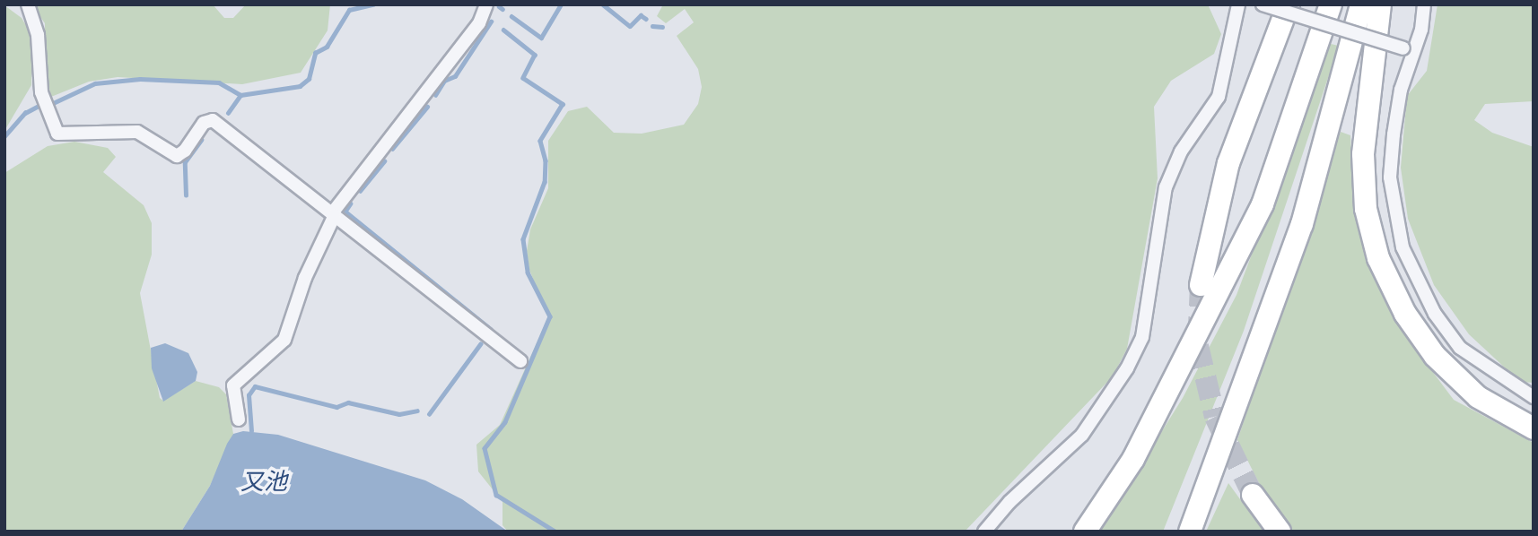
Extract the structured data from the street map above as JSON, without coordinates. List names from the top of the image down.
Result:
{
  "water": ["又池"]
}
